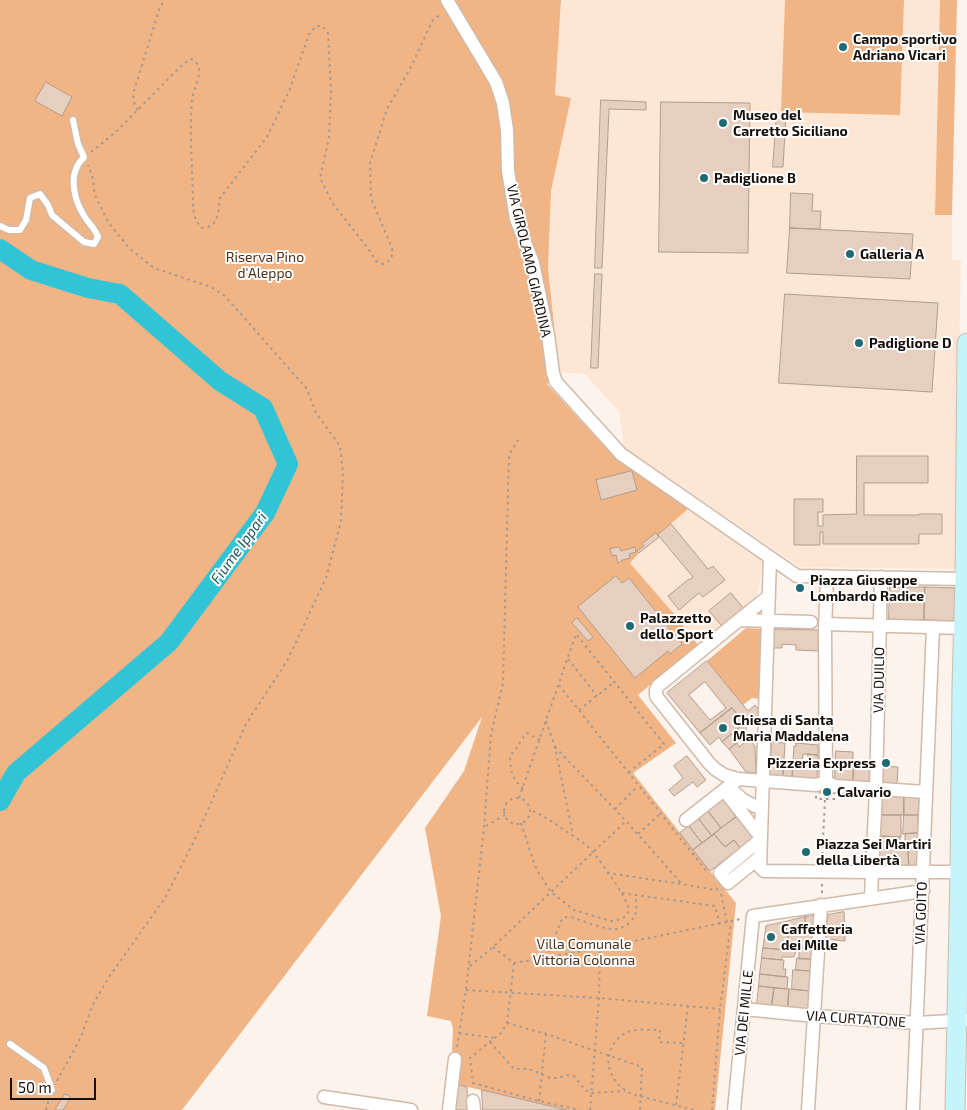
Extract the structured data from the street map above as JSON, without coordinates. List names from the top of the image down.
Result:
{
  "streets": {
    "street": [
      "VIA GIROLAMO GIARDINA",
      "VIA DUILIO",
      "VIA GOITO",
      "VIA DEI MILLE",
      "VIA CURTATONE"
    ]
  },
  "crossings": [
    ["VIA GIROLAMO GIARDINA", "VIA DUILIO"],
    ["VIA GOITO", "VIA CURTATONE"],
    ["VIA DEI MILLE", "VIA CURTATONE"]
  ],
  "water": ["Fiume Ippari"],
  "parks": ["Riserva Pino d'Aleppo", "Villa Comunale Vittoria Colonna"],
  "places": [
    "Campo sportivo Adriano Vicari",
    "Museo del Carretto Siciliano",
    "Padiglione B",
    "Galleria A",
    "Padiglione D",
    "Piazza Giuseppe Lombardo Radice",
    "Palazzetto dello Sport",
    "Chiesa di Santa Maria Maddalena",
    "Pizzeria Express",
    "Calvario",
    "Piazza Sei Martiri della Libertà",
    "Caffetteria dei Mille"
  ],
  "scale_bar": "50 m"
}
